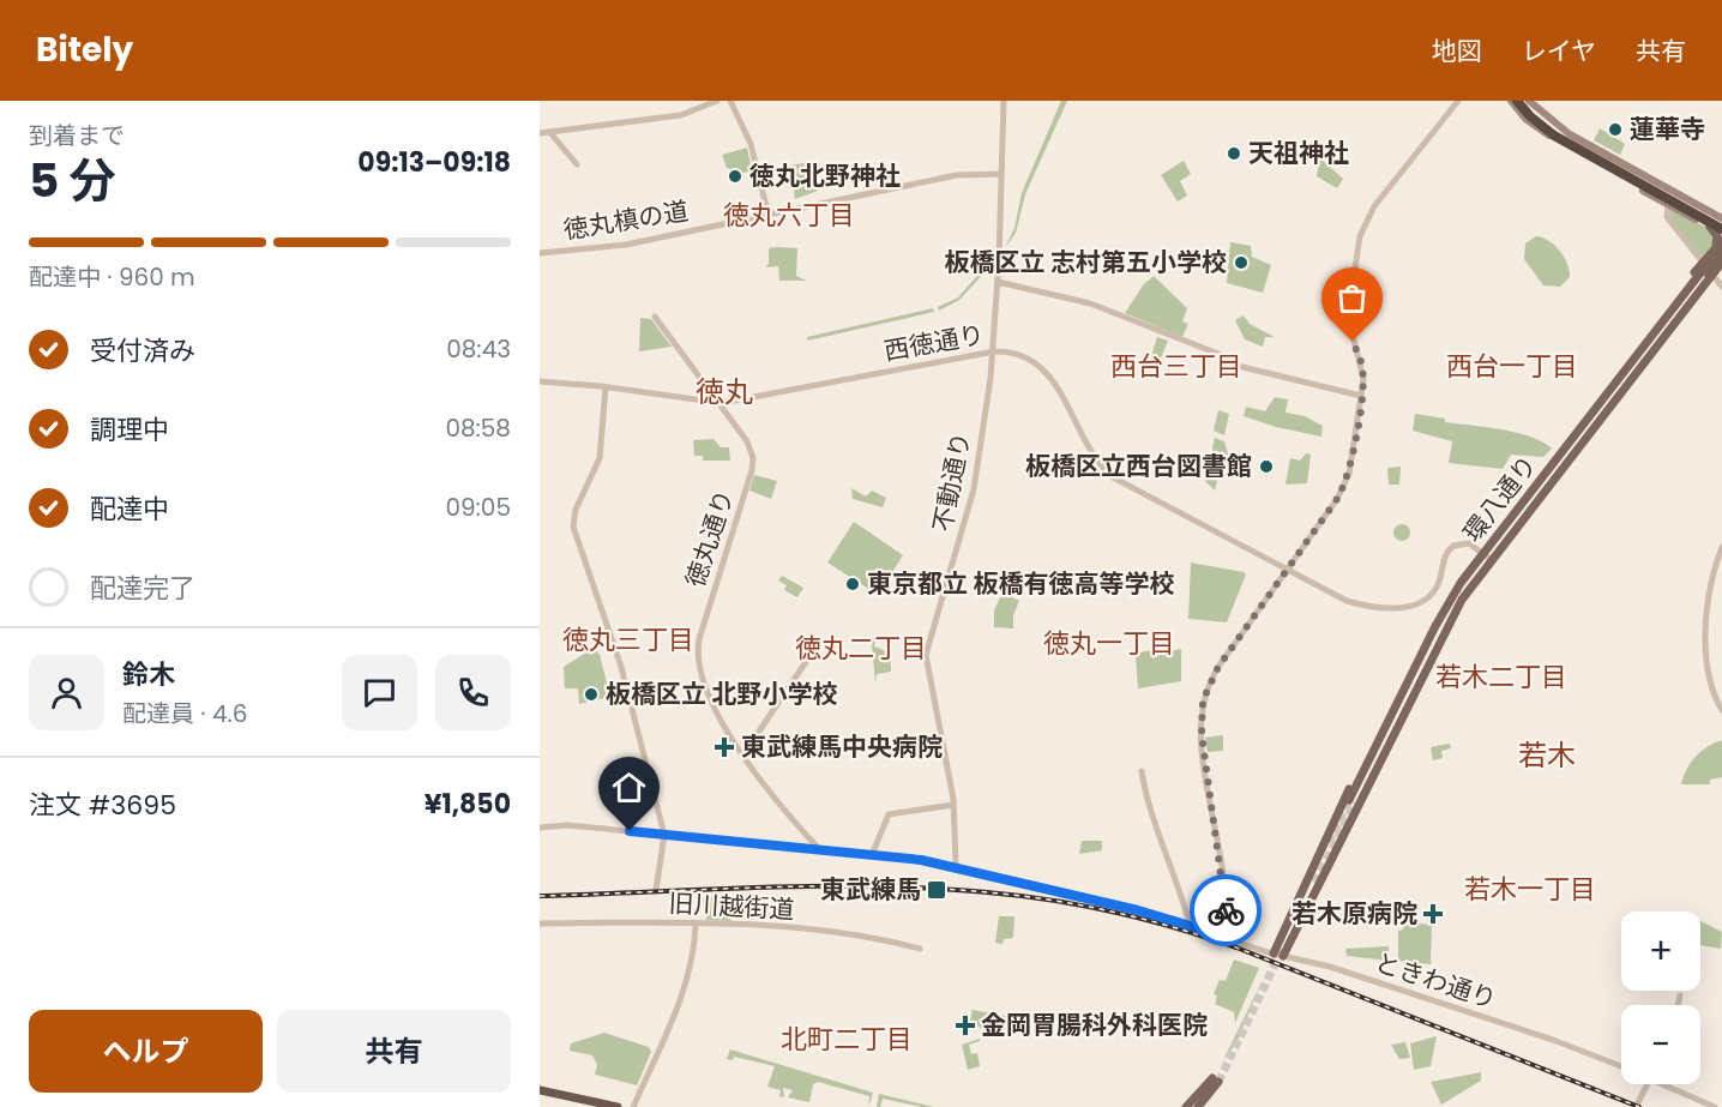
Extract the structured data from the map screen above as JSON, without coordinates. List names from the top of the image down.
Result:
{
  "streets": {
    "main road": ["環八通り"],
    "street": [
      "徳丸槙の道",
      "西徳通り",
      "不動通り",
      "徳丸通り",
      "旧川越街道",
      "ときわ通り"
    ]
  },
  "crossings": [
    ["徳丸槙の道", "不動通り"],
    ["西徳通り", "不動通り"],
    ["西徳通り", "環八通り"],
    ["西徳通り", "徳丸通り"],
    ["徳丸通り", "ときわ通り"]
  ],
  "districts": [
    "徳丸六丁目",
    "西台三丁目",
    "西台一丁目",
    "徳丸",
    "徳丸三丁目",
    "徳丸一丁目",
    "徳丸二丁目",
    "若木二丁目",
    "若木",
    "若木一丁目",
    "北町二丁目"
  ],
  "places": {
    "other": [
      "蓮華寺",
      "天祖神社",
      "徳丸北野神社",
      "板橋区立 志村第五小学校",
      "板橋区立西台図書館",
      "東京都立 板橋有徳高等学校",
      "板橋区立 北野小学校"
    ],
    "health": ["東武練馬中央病院", "若木原病院", "金岡胃腸科外科医院"],
    "transit": ["東武練馬"]
  },
  "page": {
    "header": "Bitely",
    "nav": ["地図", "レイヤ", "共有"],
    "heading": ["5 分", "到着まで", "09:13–09:18"],
    "panel": [
      "鈴木",
      "配達員 · 4.6",
      "注文 #3695",
      "¥1,850"
    ],
    "bar": "配達中 · 960 m",
    "list": [
      ["受付済み", "08:43"],
      ["調理中", "08:58"],
      ["配達中", "09:05"],
      "配達完了"
    ],
    "map_buttons": ["+", "−"],
    "buttons": ["ヘルプ", "共有"]
  }
}
